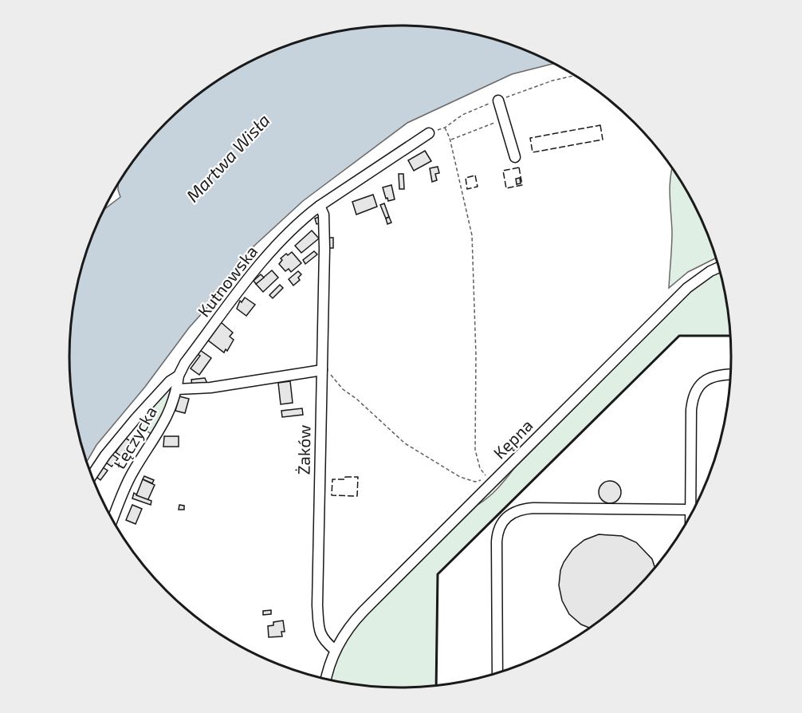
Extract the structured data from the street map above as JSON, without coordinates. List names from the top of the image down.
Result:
{
  "streets": {
    "street": [
      "Kutnowska",
      "Łęczycka",
      "Kępna",
      "Żaków"
    ]
  },
  "crossings": [
    ["Kutnowska", "Łęczycka"],
    ["Kutnowska", "Żaków"],
    ["Kępna", "Żaków"]
  ],
  "water": ["Martwa Wisła"]
}
